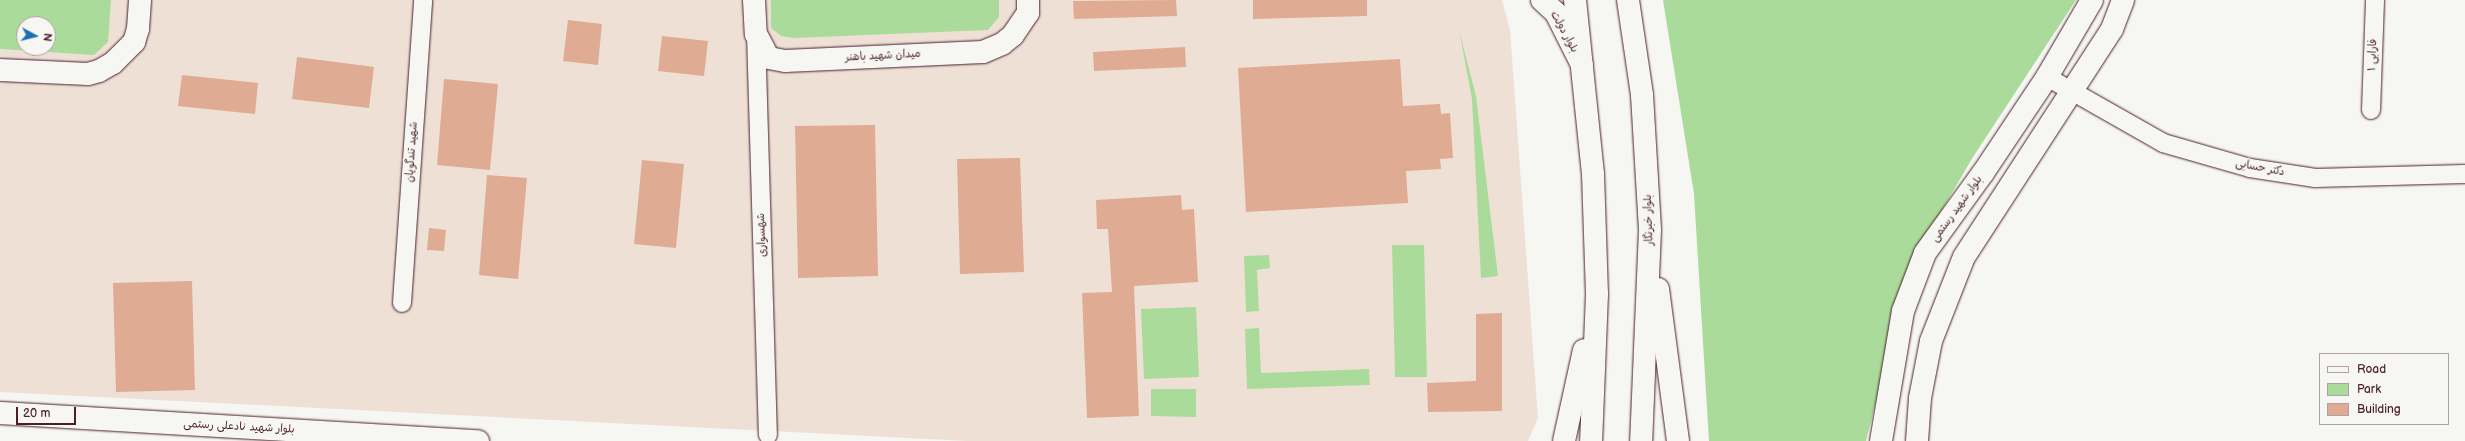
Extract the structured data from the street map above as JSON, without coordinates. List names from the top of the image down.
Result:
{
  "streets": {
    "main road": [
      "بلوار دولت",
      "میدان شهید باهنر",
      "بلوار شهید رستمی",
      "بلوار خبرنگار",
      "بلوار شهید نادعلی رستمی"
    ],
    "street": [
      "فارابی ۱",
      "شهید تندگویان",
      "دکتر حسابی",
      "شهسواری"
    ]
  },
  "crossings": [
    ["میدان شهید باهنر", "شهسواری"],
    ["دکتر حسابی", "بلوار شهید رستمی"]
  ],
  "legend": ["Road", "Park", "Building"],
  "scale_bar": "20 m",
  "north": "right"
}
